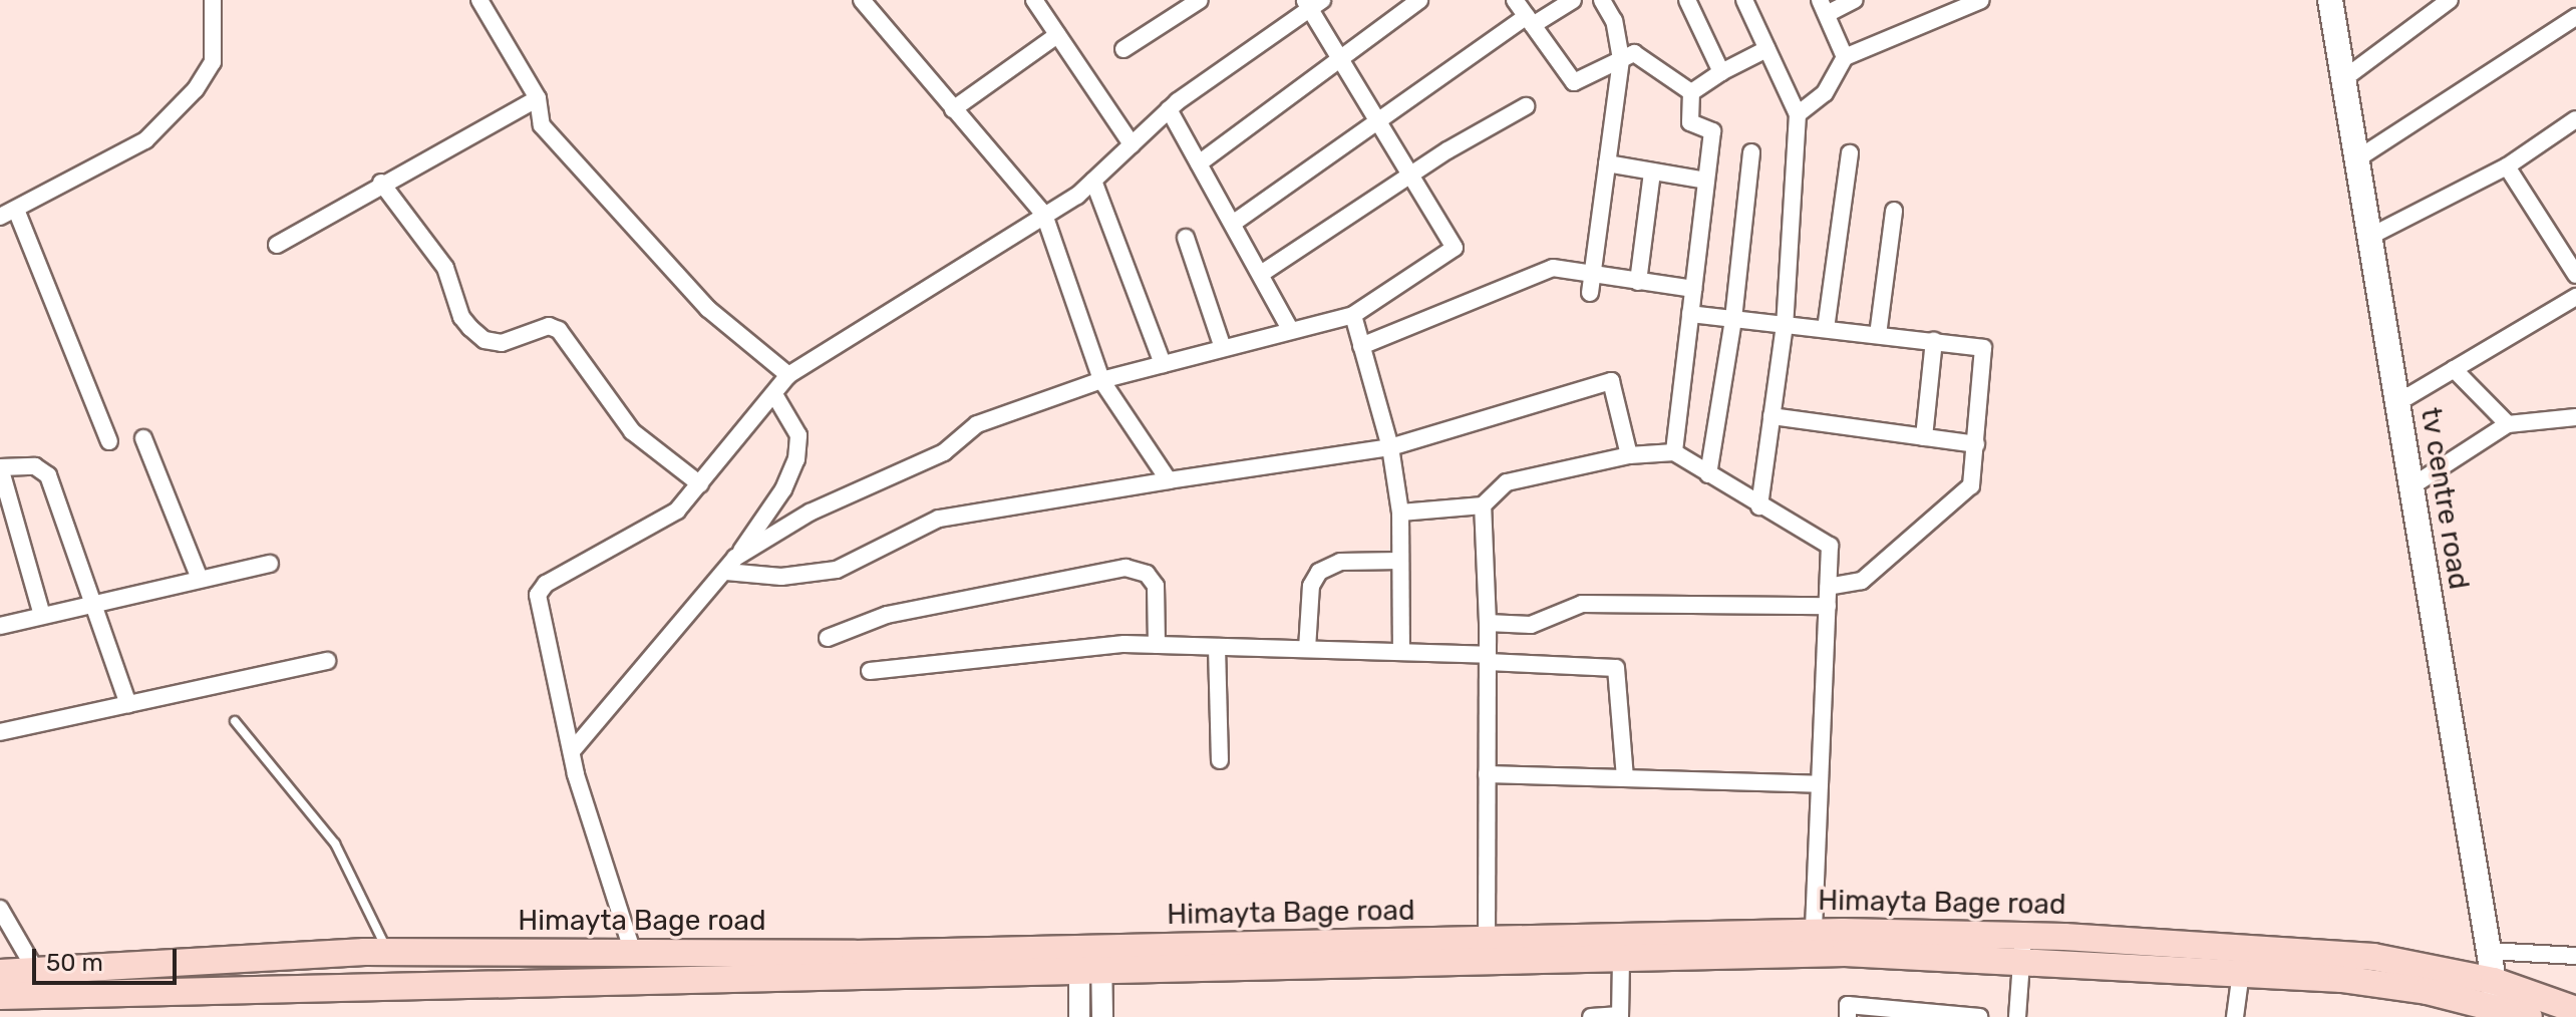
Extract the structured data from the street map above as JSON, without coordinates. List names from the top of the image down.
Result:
{
  "streets": {
    "main road": ["tv centre road", "Himayta Bage road"]
  },
  "crossings": [
    ["tv centre road", "Himayta Bage road"]
  ],
  "scale_bar": "50 m"
}
